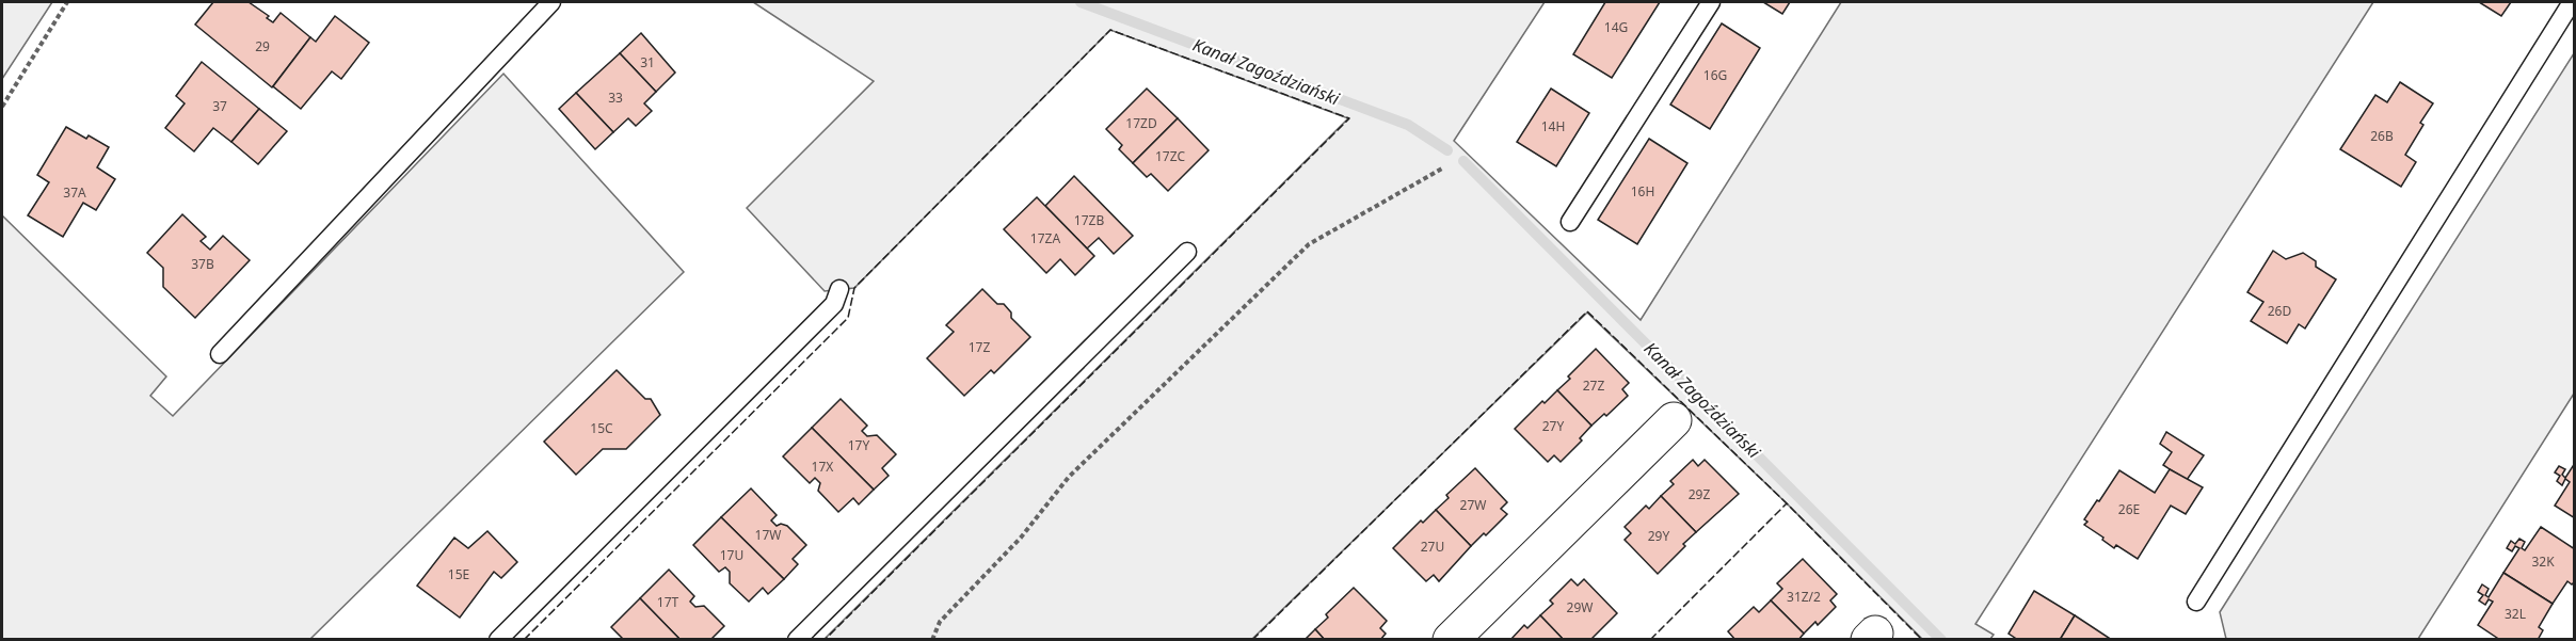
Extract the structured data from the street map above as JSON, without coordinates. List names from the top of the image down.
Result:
{
  "water": ["Kanał Zagoździański"],
  "house_numbers": [
    "14G",
    "29",
    "31",
    "16G",
    "33",
    "37",
    "17ZD",
    "14H",
    "26B",
    "17ZC",
    "16H",
    "37A",
    "17ZB",
    "17ZA",
    "37B",
    "26D",
    "17Z",
    "27Z",
    "27Y",
    "15C",
    "17Y",
    "17X",
    "29Z",
    "27W",
    "26E",
    "17W",
    "29Y",
    "27U",
    "17U",
    "32K",
    "15E",
    "31Z/2",
    "17T",
    "29W",
    "32L"
  ]
}
